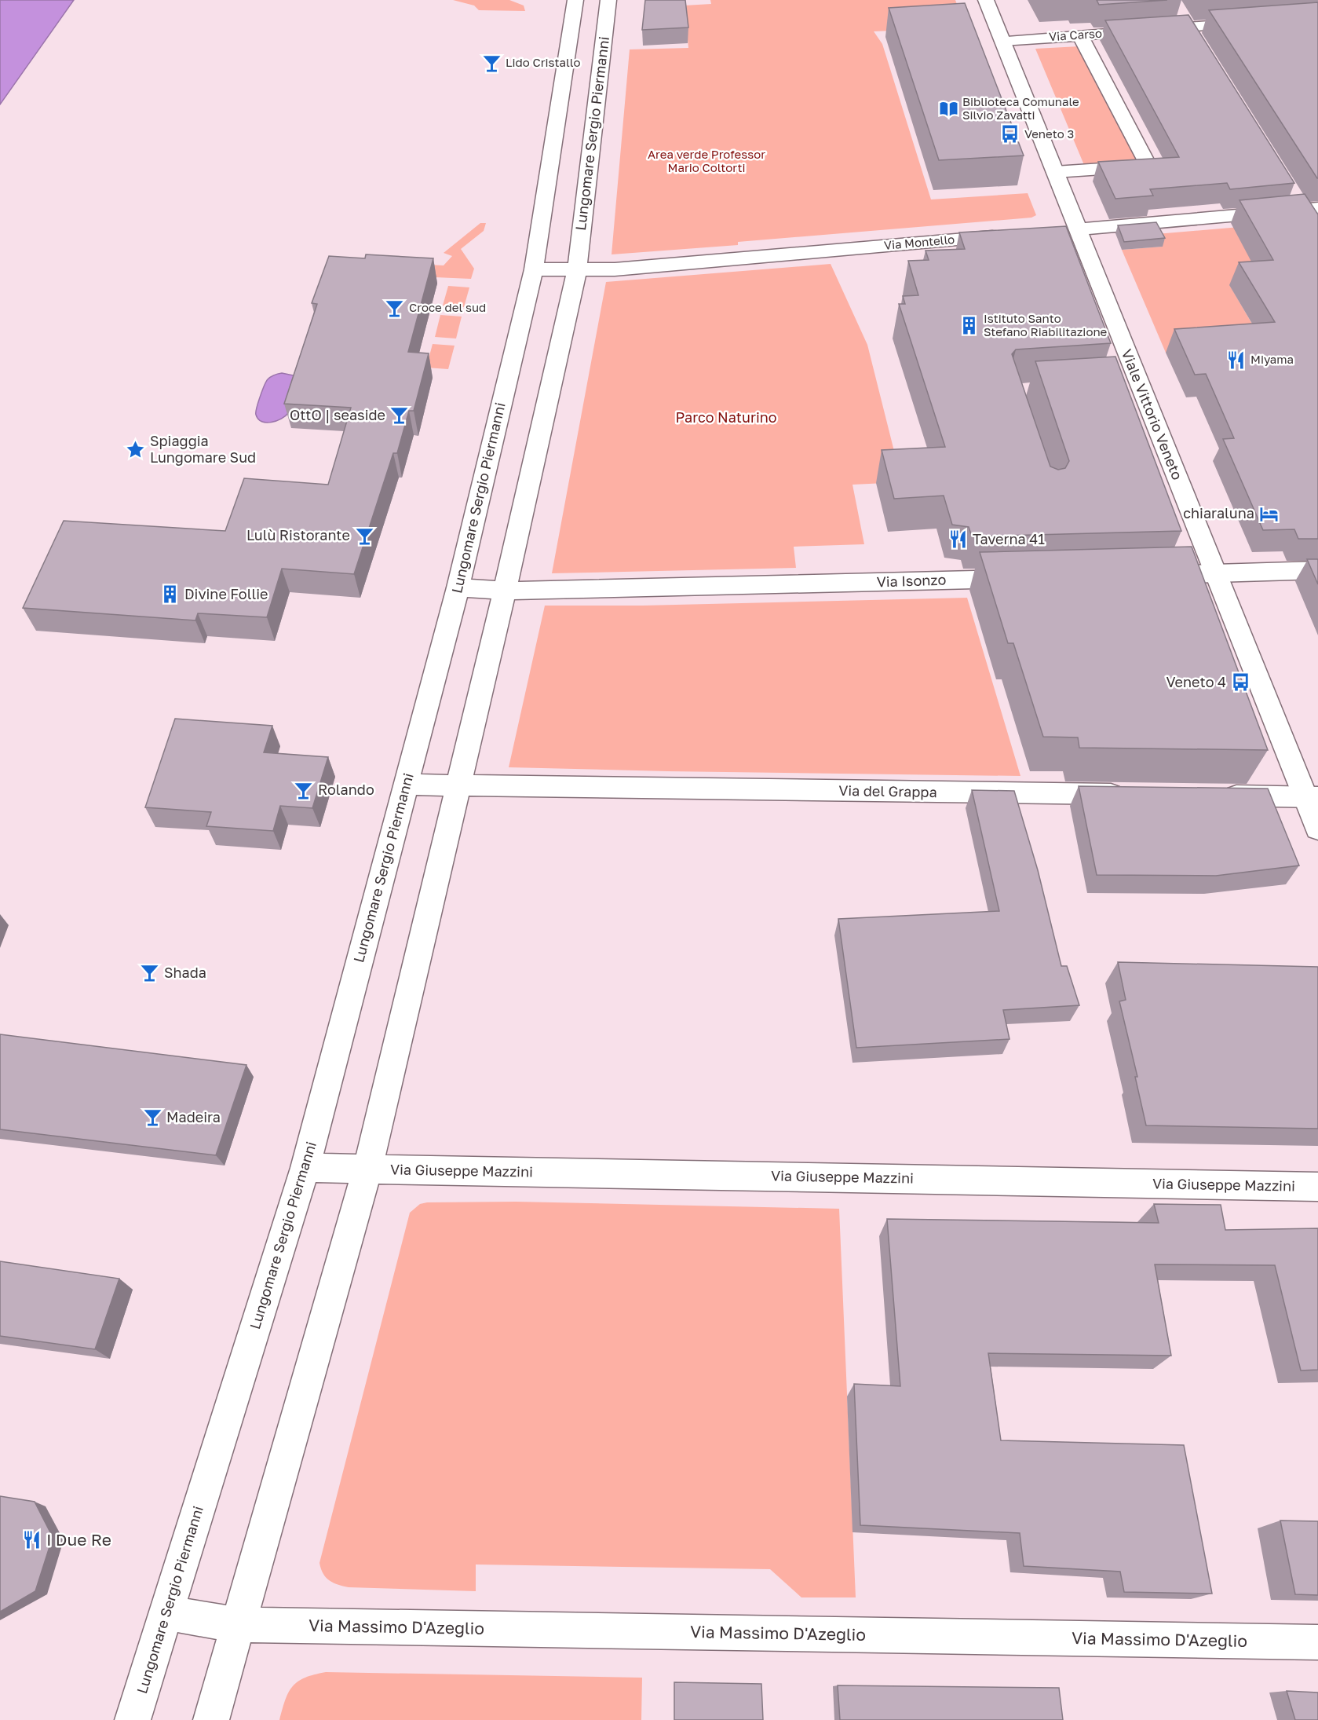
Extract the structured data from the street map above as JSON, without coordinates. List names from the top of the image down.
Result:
{
  "streets": {
    "street": [
      "Via Carso",
      "Lungomare Sergio Piermanni",
      "Via Montello",
      "Viale Vittorio Veneto",
      "Via Isonzo",
      "Via del Grappa",
      "Via Giuseppe Mazzini",
      "Via Massimo D'Azeglio"
    ]
  },
  "crossings": [
    ["Via Carso", "Viale Vittorio Veneto"],
    ["Lungomare Sergio Piermanni", "Via Montello"],
    ["Lungomare Sergio Piermanni", "Via Isonzo"],
    ["Lungomare Sergio Piermanni", "Via del Grappa"],
    ["Lungomare Sergio Piermanni", "Via Giuseppe Mazzini"],
    ["Lungomare Sergio Piermanni", "Via Massimo D'Azeglio"]
  ],
  "parks": ["Area verde Professor Mario Coltorti", "Parco Naturino"],
  "places": {
    "bar": [
      "Lido Cristallo",
      "Croce del sud",
      "OttO | seaside",
      "Lulù Ristorante",
      "Rolando",
      "Shada",
      "Madeira"
    ],
    "library": ["Biblioteca Comunale Silvio Zavatti"],
    "bus stop": ["Veneto 3", "Veneto 4"],
    "building": ["Istituto Santo Stefano Riabilitazione", "Divine Follie"],
    "restaurant": ["Miyama", "Taverna 41", "I Due Re"],
    "place": ["Spiaggia Lungomare Sud"],
    "hotel": ["chiaraluna"]
  }
}
